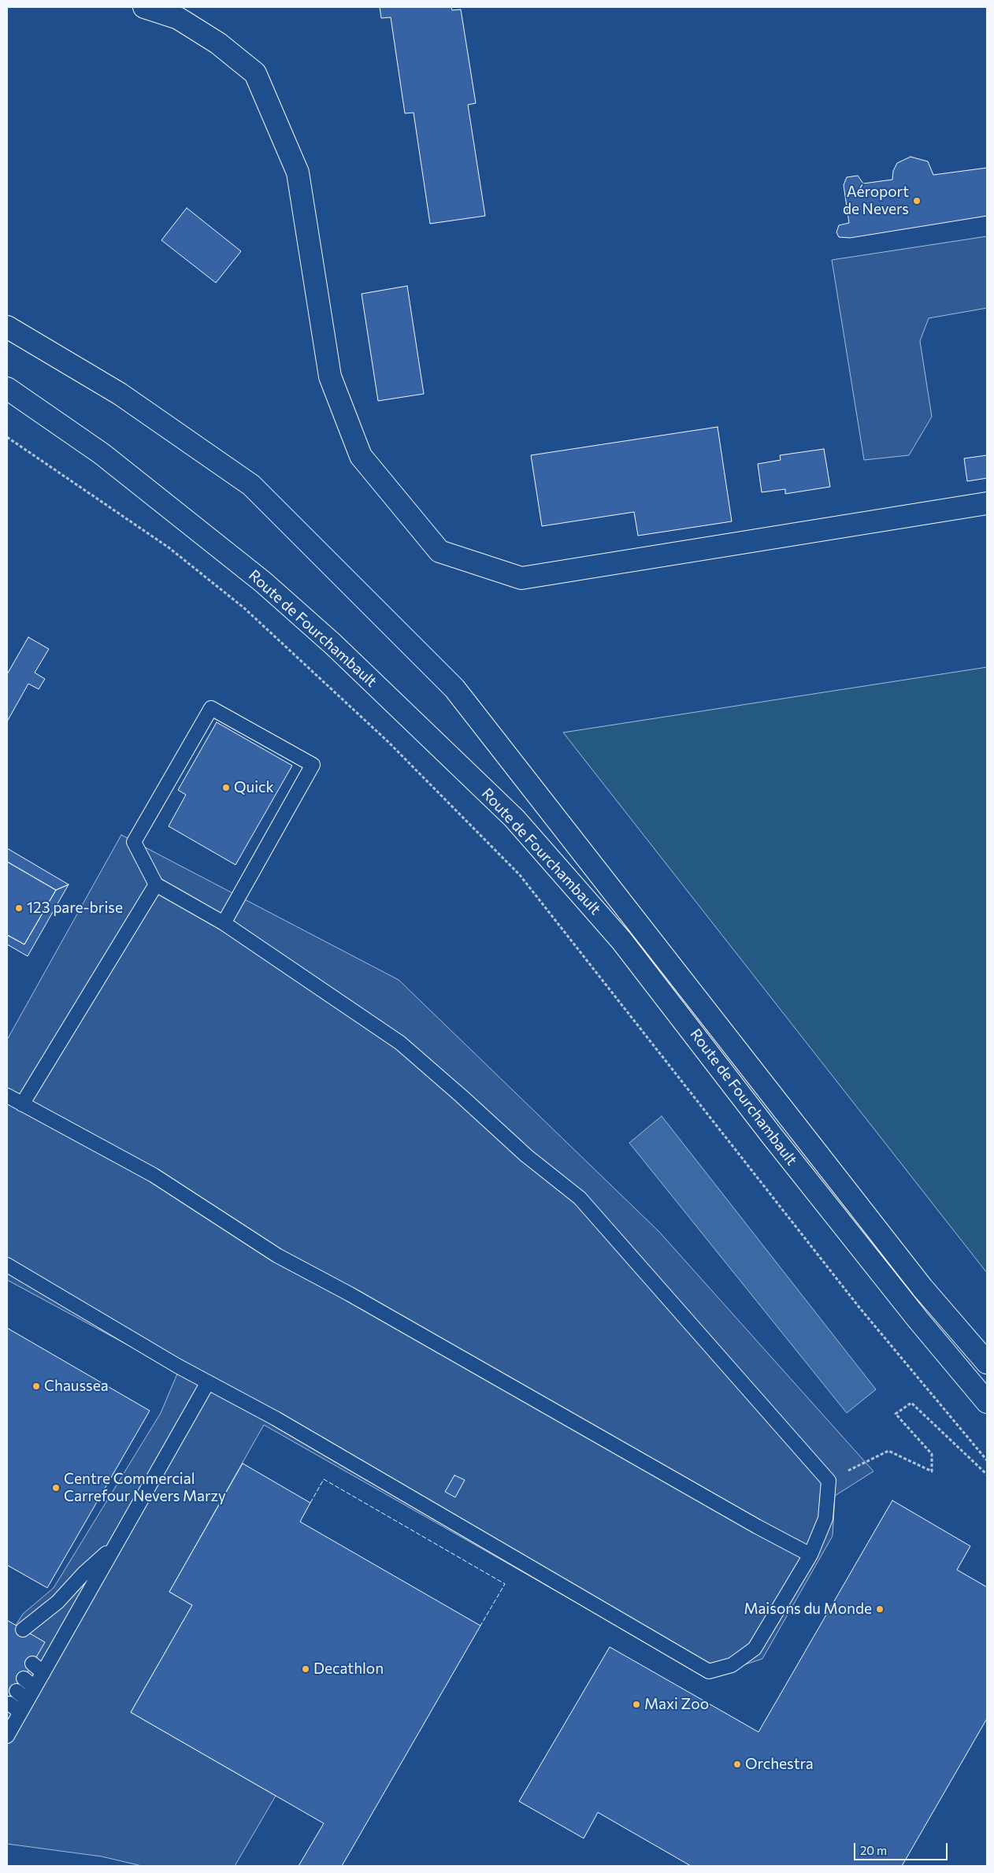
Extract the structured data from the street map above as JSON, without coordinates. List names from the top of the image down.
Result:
{
  "streets": {
    "main road": ["Route de Fourchambault"]
  },
  "places": [
    "Aéroport de Nevers",
    "Quick",
    "123 pare-brise",
    "Chaussea",
    "Centre Commercial Carrefour Nevers Marzy",
    "Maisons du Monde",
    "Decathlon",
    "Maxi Zoo",
    "Orchestra"
  ],
  "scale_bar": "20 m"
}
